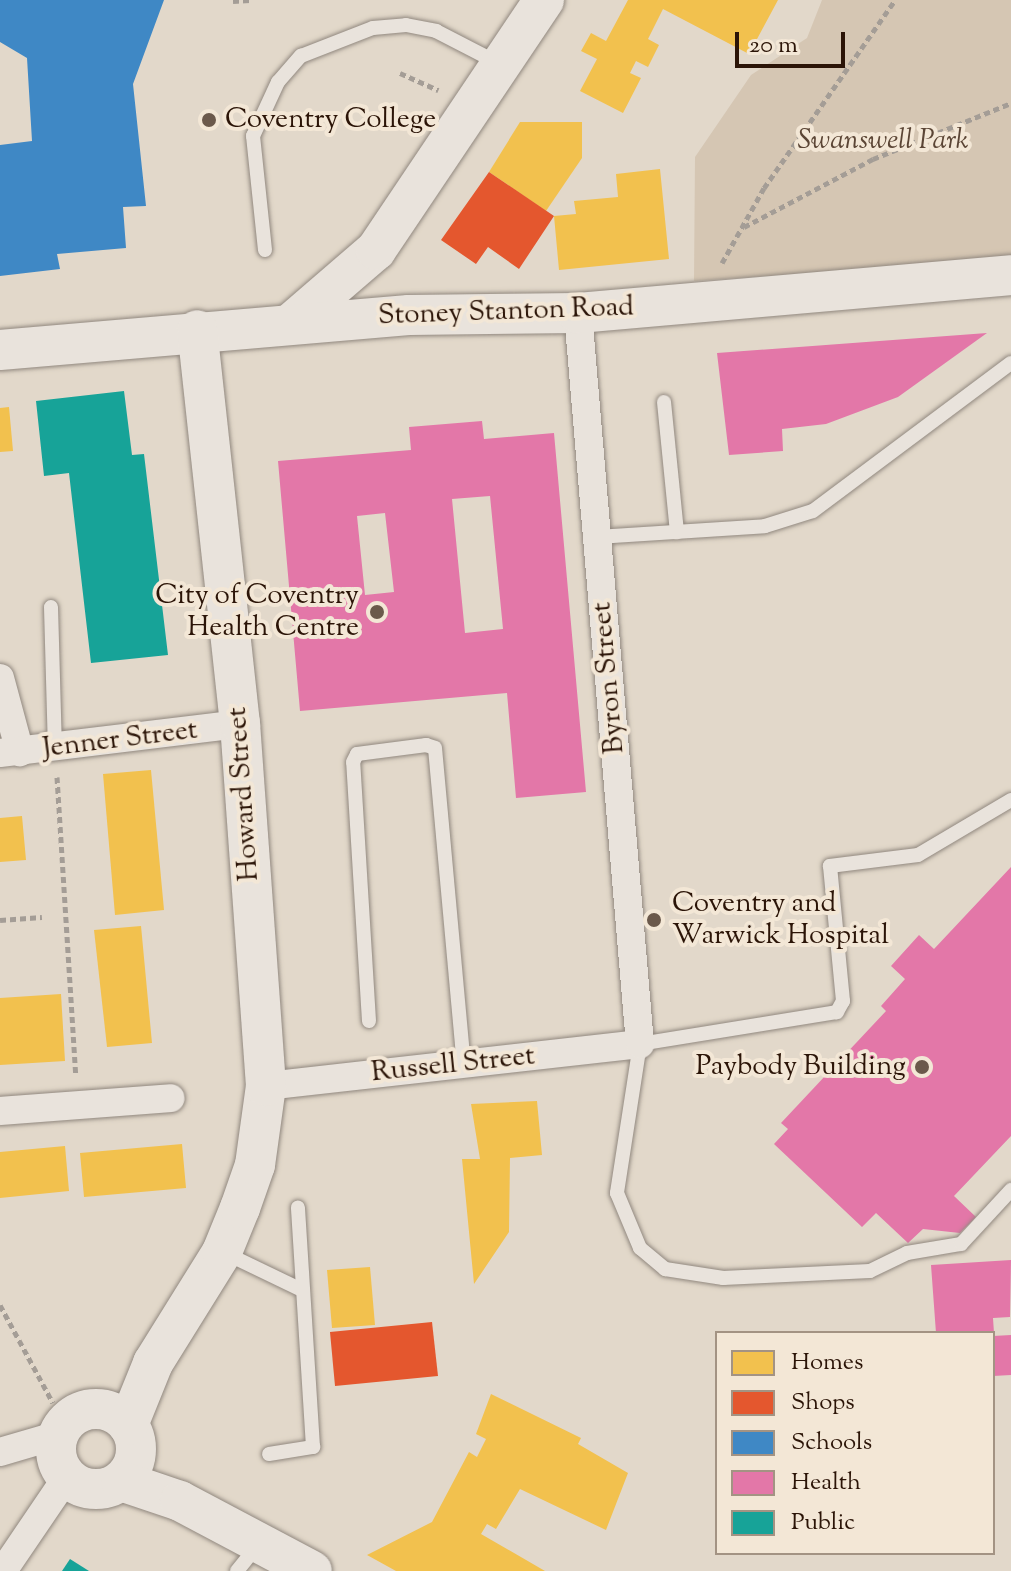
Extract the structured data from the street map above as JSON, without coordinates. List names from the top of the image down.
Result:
{
  "streets": {
    "main road": ["Stoney Stanton Road", "Howard Street"],
    "street": ["Byron Street", "Jenner Street", "Russell Street"]
  },
  "crossings": [
    ["Stoney Stanton Road", "Byron Street"],
    ["Stoney Stanton Road", "Howard Street"],
    ["Byron Street", "Russell Street"],
    ["Jenner Street", "Howard Street"],
    ["Howard Street", "Russell Street"]
  ],
  "parks": ["Swanswell Park"],
  "places": [
    "Coventry College",
    "City of Coventry Health Centre",
    "Coventry and Warwick Hospital",
    "Paybody Building"
  ],
  "legend": [
    "Homes",
    "Shops",
    "Schools",
    "Health",
    "Public"
  ],
  "scale_bar": "20 m"
}
